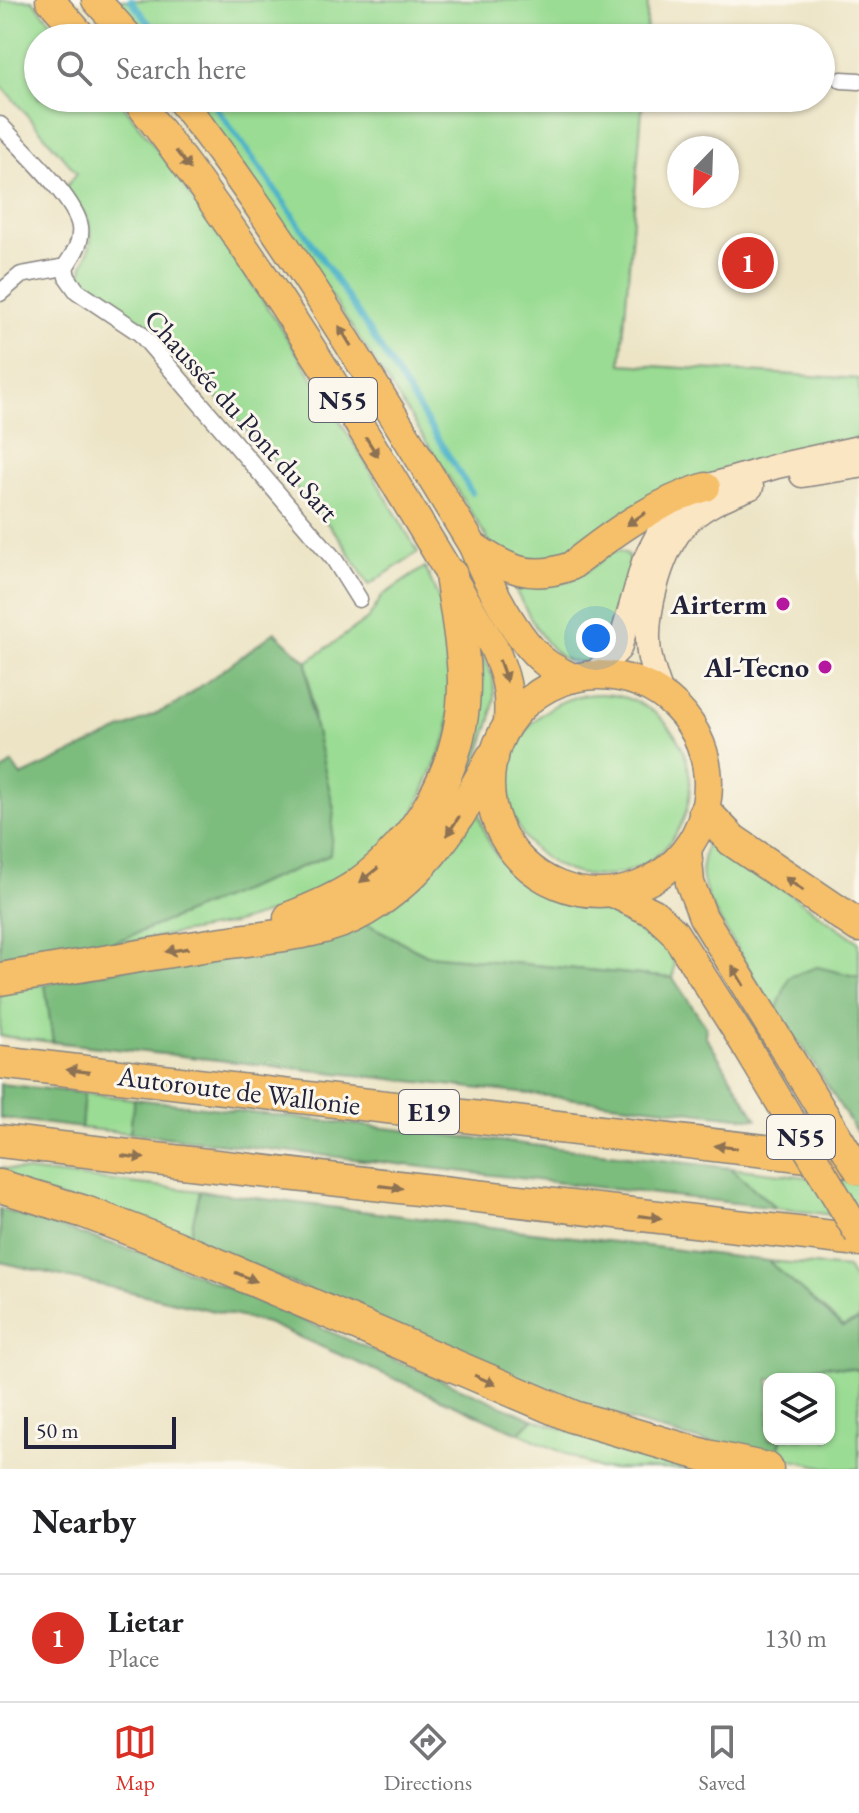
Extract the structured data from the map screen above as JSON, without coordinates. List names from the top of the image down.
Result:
{
  "streets": {
    "highway": ["N55", "Autoroute de Wallonie", "E19"],
    "street": ["Chaussée du Pont du Sart"]
  },
  "places": ["Airterm", "Al-Tecno"],
  "scale_bar": "50 m",
  "north": "bottom left",
  "page": {
    "search": "Search here",
    "pins": "1",
    "scale": "50 m",
    "heading": "Nearby",
    "list": [
      {
        "mark": "1",
        "name": "Lietar",
        "note": "Place",
        "value": "130 m"
      }
    ],
    "nav": ["Map", "Directions", "Saved"]
  }
}
